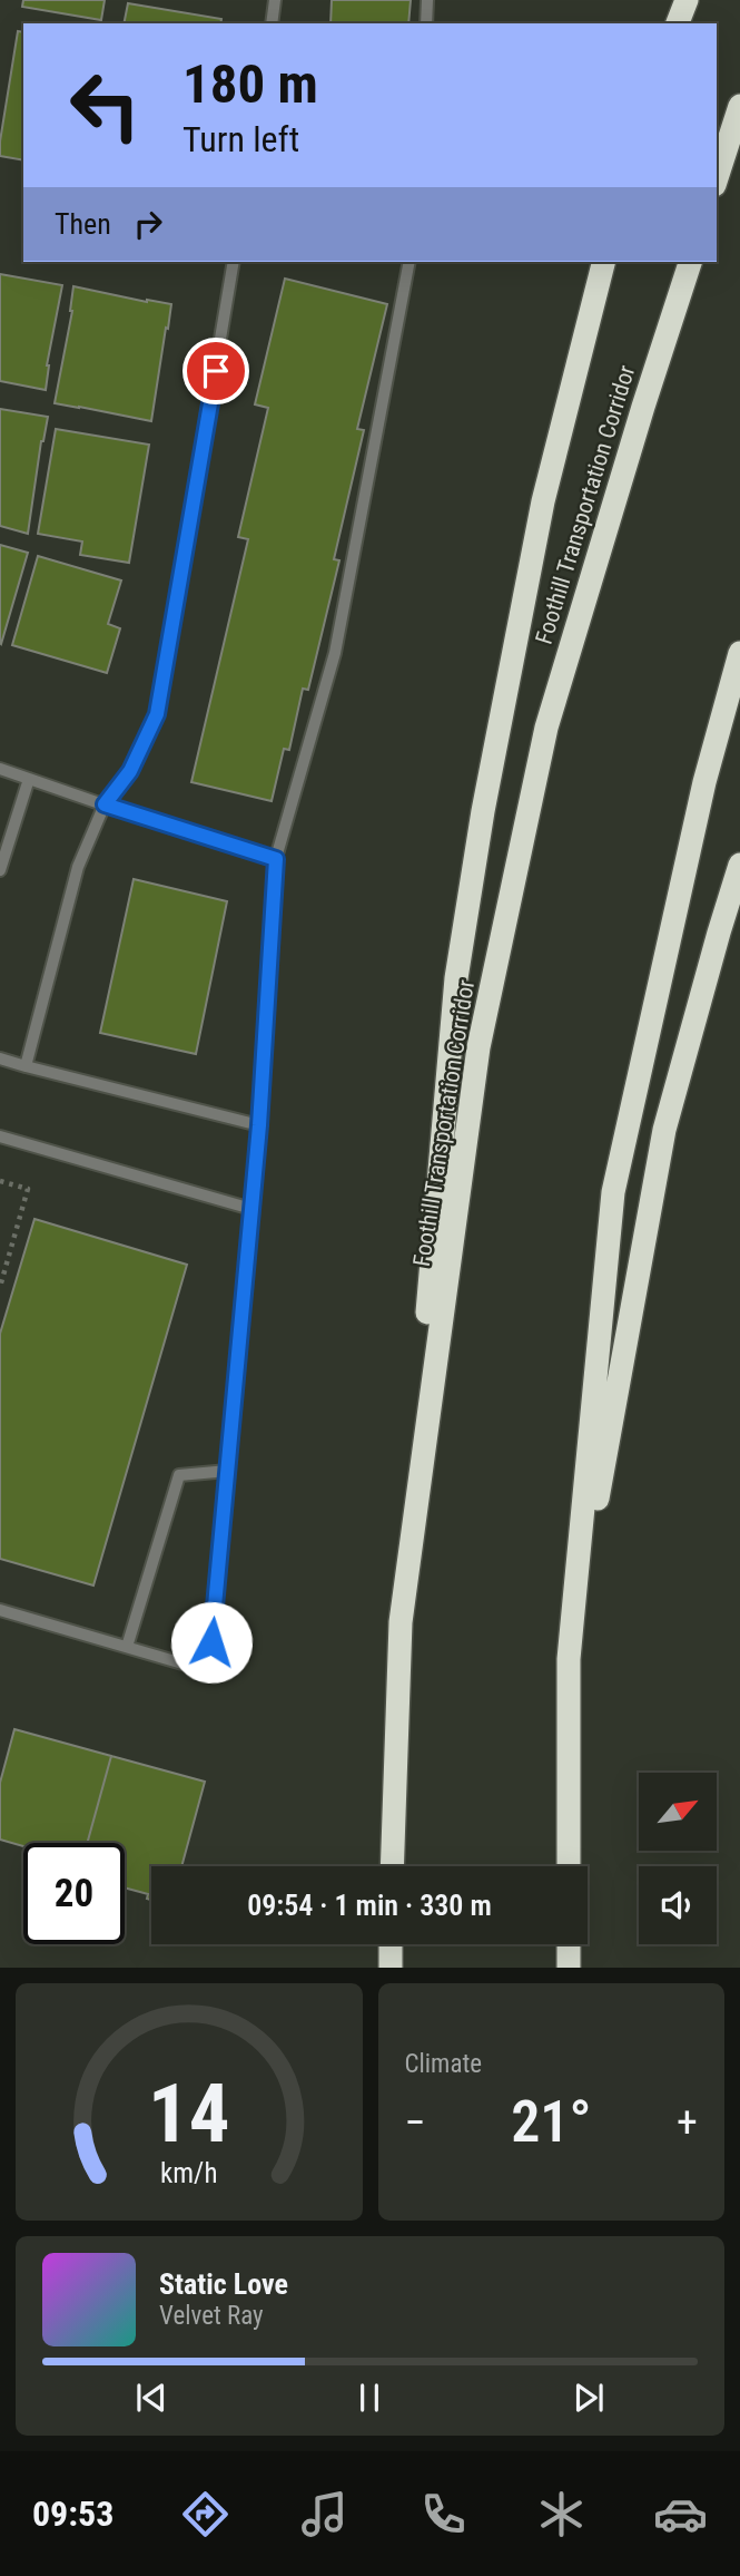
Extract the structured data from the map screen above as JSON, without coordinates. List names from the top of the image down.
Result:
{
  "streets": {
    "highway": ["Foothill Transportation Corridor"]
  },
  "north": "top right",
  "page": {
    "turn": ["180 m", "Turn left"],
    "then": "Then",
    "limit": "20",
    "trip": "09:54 · 1 min · 330 m",
    "tile": "Climate",
    "heat": ["−", "21°", "+"],
    "song": ["Static Love", "Velvet Ray"],
    "tabs": "09:53",
    "gauge": ["14", "km/h"]
  }
}
